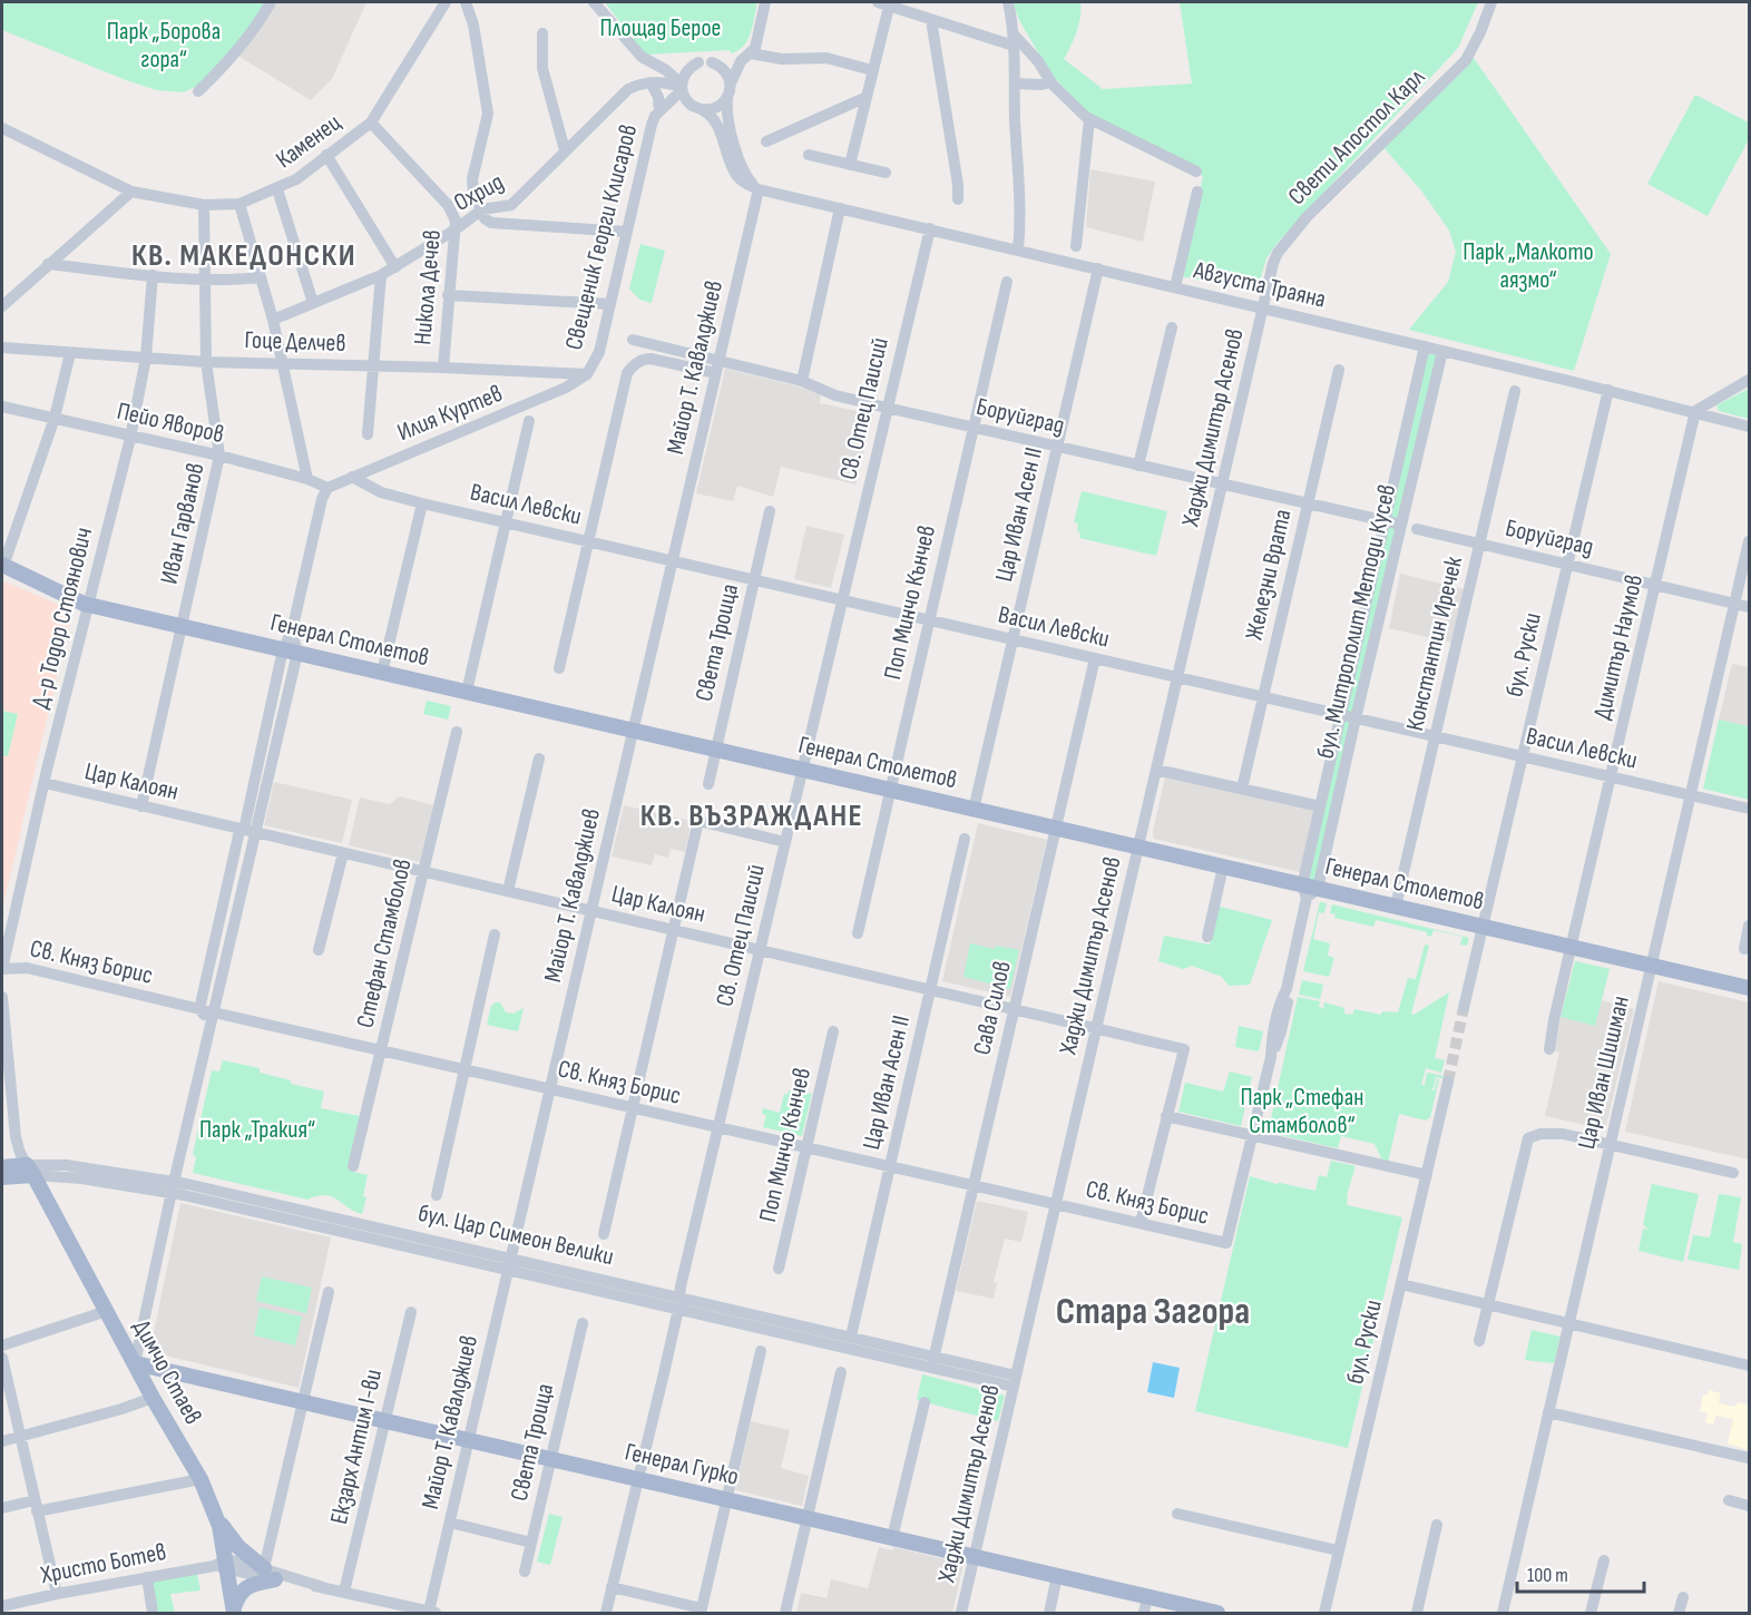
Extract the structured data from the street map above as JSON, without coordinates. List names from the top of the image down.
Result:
{
  "streets": {
    "main road": [
      "Генерал Столетов",
      "бул. Цар Симеон Велики",
      "Димчо Стаев",
      "Генерал Гурко"
    ],
    "street": [
      "Свети Апостол Карл",
      "Каменец",
      "Охрид",
      "Свещеник Георги Клисаров",
      "Августа Траяна",
      "Никола Дечев",
      "Гоце Делчев",
      "Майор Т. Кавалджиев",
      "Св. Отец Паисий",
      "Илия Куртев",
      "Боруйград",
      "Пейо Яворов",
      "Хаджи Димитър Асенов",
      "Васил Левски",
      "Цар Иван Асен II",
      "Иван Гарванов",
      "Железни Врата",
      "Поп Минчо Кънчев",
      "Д-р Тодор Стоянович",
      "бул. Митрополит Методи Кусев",
      "Света Троица",
      "Константин Иречек",
      "Димитър Наумов",
      "бул. Руски",
      "Цар Калоян",
      "Стефан Стамболов",
      "Св. Княз Борис",
      "Сава Силов",
      "Цар Иван Шишман",
      "Екзарх Антим I-ви",
      "Христо Ботев"
    ]
  },
  "crossings": [
    ["Свети Апостол Карл", "Августа Траяна"],
    ["Свети Апостол Карл", "Хаджи Димитър Асенов"],
    ["Каменец", "Никола Дечев"],
    ["Каменец", "Иван Гарванов"],
    ["Охрид", "Никола Дечев"],
    ["Свещеник Георги Клисаров", "Августа Траяна"],
    ["Свещеник Георги Клисаров", "Гоце Делчев"],
    ["Свещеник Георги Клисаров", "Илия Куртев"],
    ["Августа Траяна", "Майор Т. Кавалджиев"],
    ["Августа Траяна", "Св. Отец Паисий"],
    ["Августа Траяна", "Хаджи Димитър Асенов"],
    ["Августа Траяна", "Цар Иван Асен II"],
    ["Августа Траяна", "бул. Митрополит Методи Кусев"],
    ["Августа Траяна", "Димитър Наумов"],
    ["Августа Траяна", "бул. Руски"],
    ["Никола Дечев", "Гоце Делчев"],
    ["Гоце Делчев", "Илия Куртев"],
    ["Гоце Делчев", "Иван Гарванов"],
    ["Гоце Делчев", "Д-р Тодор Стоянович"],
    ["Майор Т. Кавалджиев", "Боруйград"],
    ["Майор Т. Кавалджиев", "Васил Левски"],
    ["Майор Т. Кавалджиев", "Генерал Столетов"],
    ["Майор Т. Кавалджиев", "Цар Калоян"],
    ["Майор Т. Кавалджиев", "Св. Княз Борис"],
    ["Майор Т. Кавалджиев", "бул. Цар Симеон Велики"],
    ["Майор Т. Кавалджиев", "Генерал Гурко"],
    ["Майор Т. Кавалджиев", "Христо Ботев"],
    ["Св. Отец Паисий", "Боруйград"],
    ["Св. Отец Паисий", "Васил Левски"],
    ["Св. Отец Паисий", "Генерал Столетов"],
    ["Св. Отец Паисий", "Цар Калоян"],
    ["Св. Отец Паисий", "Св. Княз Борис"],
    ["Св. Отец Паисий", "бул. Цар Симеон Велики"],
    ["Св. Отец Паисий", "Генерал Гурко"],
    ["Илия Куртев", "Пейо Яворов"],
    ["Илия Куртев", "Васил Левски"],
    ["Боруйград", "Хаджи Димитър Асенов"],
    ["Боруйград", "Цар Иван Асен II"],
    ["Боруйград", "Железни Врата"],
    ["Боруйград", "Поп Минчо Кънчев"],
    ["Боруйград", "бул. Митрополит Методи Кусев"],
    ["Боруйград", "Константин Иречек"],
    ["Боруйград", "Димитър Наумов"],
    ["Боруйград", "бул. Руски"],
    ["Боруйград", "Цар Иван Шишман"],
    ["Пейо Яворов", "Иван Гарванов"],
    ["Пейо Яворов", "Д-р Тодор Стоянович"],
    ["Хаджи Димитър Асенов", "Васил Левски"],
    ["Хаджи Димитър Асенов", "Генерал Столетов"],
    ["Хаджи Димитър Асенов", "Цар Калоян"],
    ["Хаджи Димитър Асенов", "Св. Княз Борис"],
    ["Хаджи Димитър Асенов", "бул. Цар Симеон Велики"],
    ["Хаджи Димитър Асенов", "Генерал Гурко"],
    ["Васил Левски", "Цар Иван Асен II"],
    ["Васил Левски", "Железни Врата"],
    ["Васил Левски", "Поп Минчо Кънчев"],
    ["Васил Левски", "бул. Митрополит Методи Кусев"],
    ["Васил Левски", "Света Троица"],
    ["Васил Левски", "Константин Иречек"],
    ["Васил Левски", "Димитър Наумов"],
    ["Васил Левски", "бул. Руски"],
    ["Васил Левски", "Сава Силов"],
    ["Васил Левски", "Цар Иван Шишман"],
    ["Цар Иван Асен II", "Генерал Столетов"],
    ["Цар Иван Асен II", "Цар Калоян"],
    ["Цар Иван Асен II", "Св. Княз Борис"],
    ["Цар Иван Асен II", "бул. Цар Симеон Велики"],
    ["Иван Гарванов", "Генерал Столетов"],
    ["Иван Гарванов", "Цар Калоян"],
    ["Поп Минчо Кънчев", "Генерал Столетов"],
    ["Поп Минчо Кънчев", "Св. Княз Борис"],
    ["Д-р Тодор Стоянович", "Генерал Столетов"],
    ["Д-р Тодор Стоянович", "Цар Калоян"],
    ["Д-р Тодор Стоянович", "Св. Княз Борис"],
    ["бул. Митрополит Методи Кусев", "Генерал Столетов"],
    ["бул. Митрополит Методи Кусев", "Св. Княз Борис"],
    ["Генерал Столетов", "Света Троица"],
    ["Генерал Столетов", "Константин Иречек"],
    ["Генерал Столетов", "Димитър Наумов"],
    ["Генерал Столетов", "бул. Руски"],
    ["Генерал Столетов", "Сава Силов"],
    ["Генерал Столетов", "Цар Иван Шишман"],
    ["Света Троица", "Генерал Гурко"],
    ["Цар Калоян", "Стефан Стамболов"],
    ["Цар Калоян", "Сава Силов"],
    ["Стефан Стамболов", "Св. Княз Борис"],
    ["Св. Княз Борис", "Сава Силов"],
    ["Сава Силов", "бул. Цар Симеон Велики"],
    ["бул. Цар Симеон Велики", "Димчо Стаев"],
    ["Димчо Стаев", "Генерал Гурко"],
    ["Димчо Стаев", "Христо Ботев"],
    ["Екзарх Антим I-ви", "Генерал Гурко"],
    ["Екзарх Антим I-ви", "Христо Ботев"]
  ],
  "districts": ["КВ. МАКЕДОНСКИ", "КВ. ВЪЗРАЖДАНЕ", "Стара Загора"],
  "parks": [
    "Площад Берое",
    "Парк „Борова гора“",
    "Парк „Малкото аязмо“",
    "Парк „Стефан Стамболов“",
    "Парк „Тракия“"
  ],
  "scale_bar": "100 m"
}
